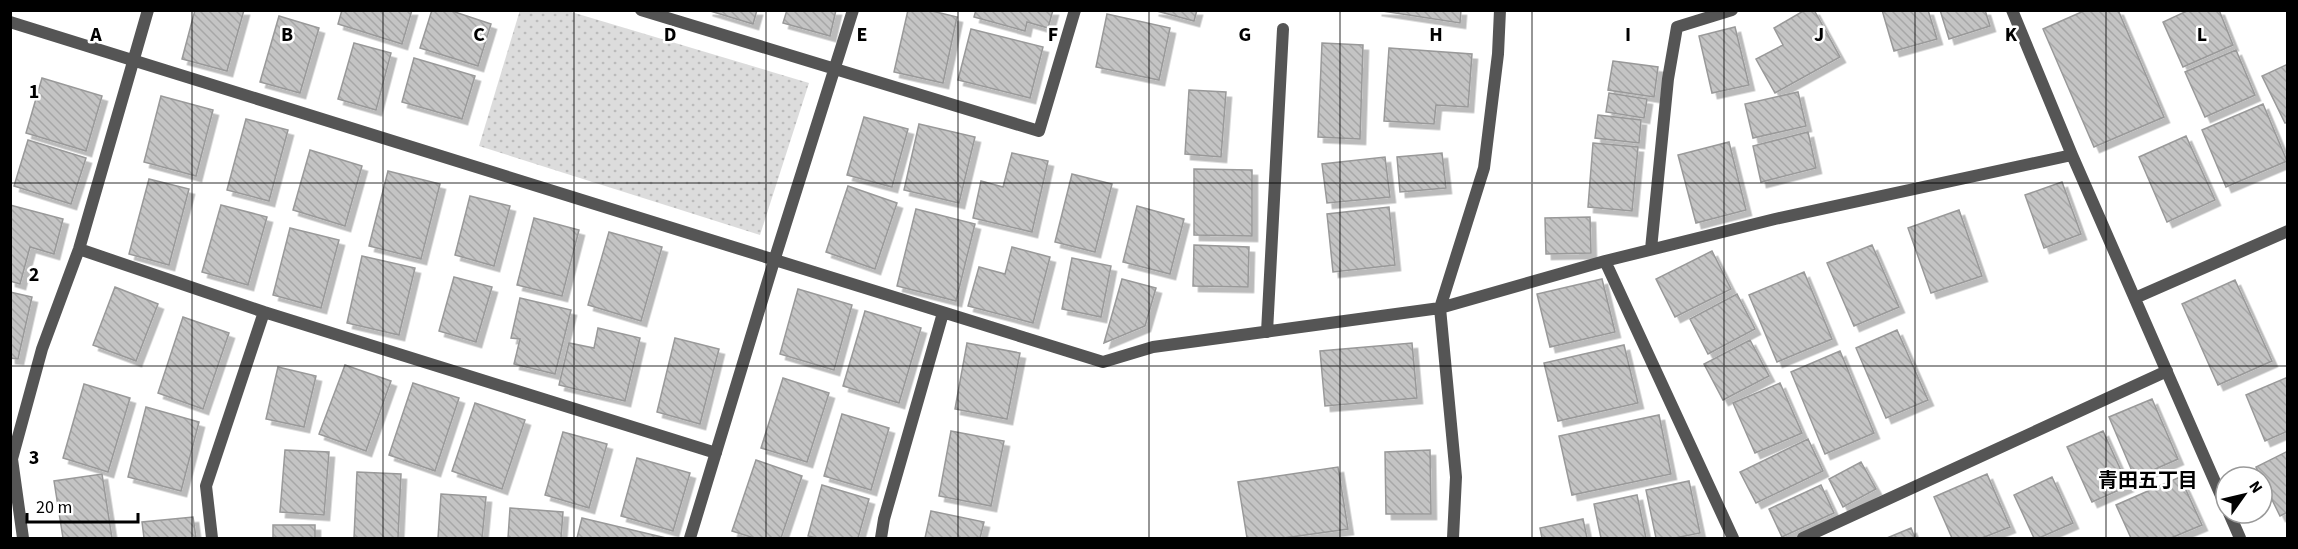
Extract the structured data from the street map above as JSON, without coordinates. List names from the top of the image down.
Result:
{
  "districts": ["青田五丁目"],
  "scale_bar": "20 m",
  "north": "top right",
  "grid": {
    "columns": [
      "A",
      "B",
      "C",
      "D",
      "E",
      "F",
      "G",
      "H",
      "I",
      "J",
      "K",
      "L"
    ],
    "rows": ["1", "2", "3"]
  }
}
